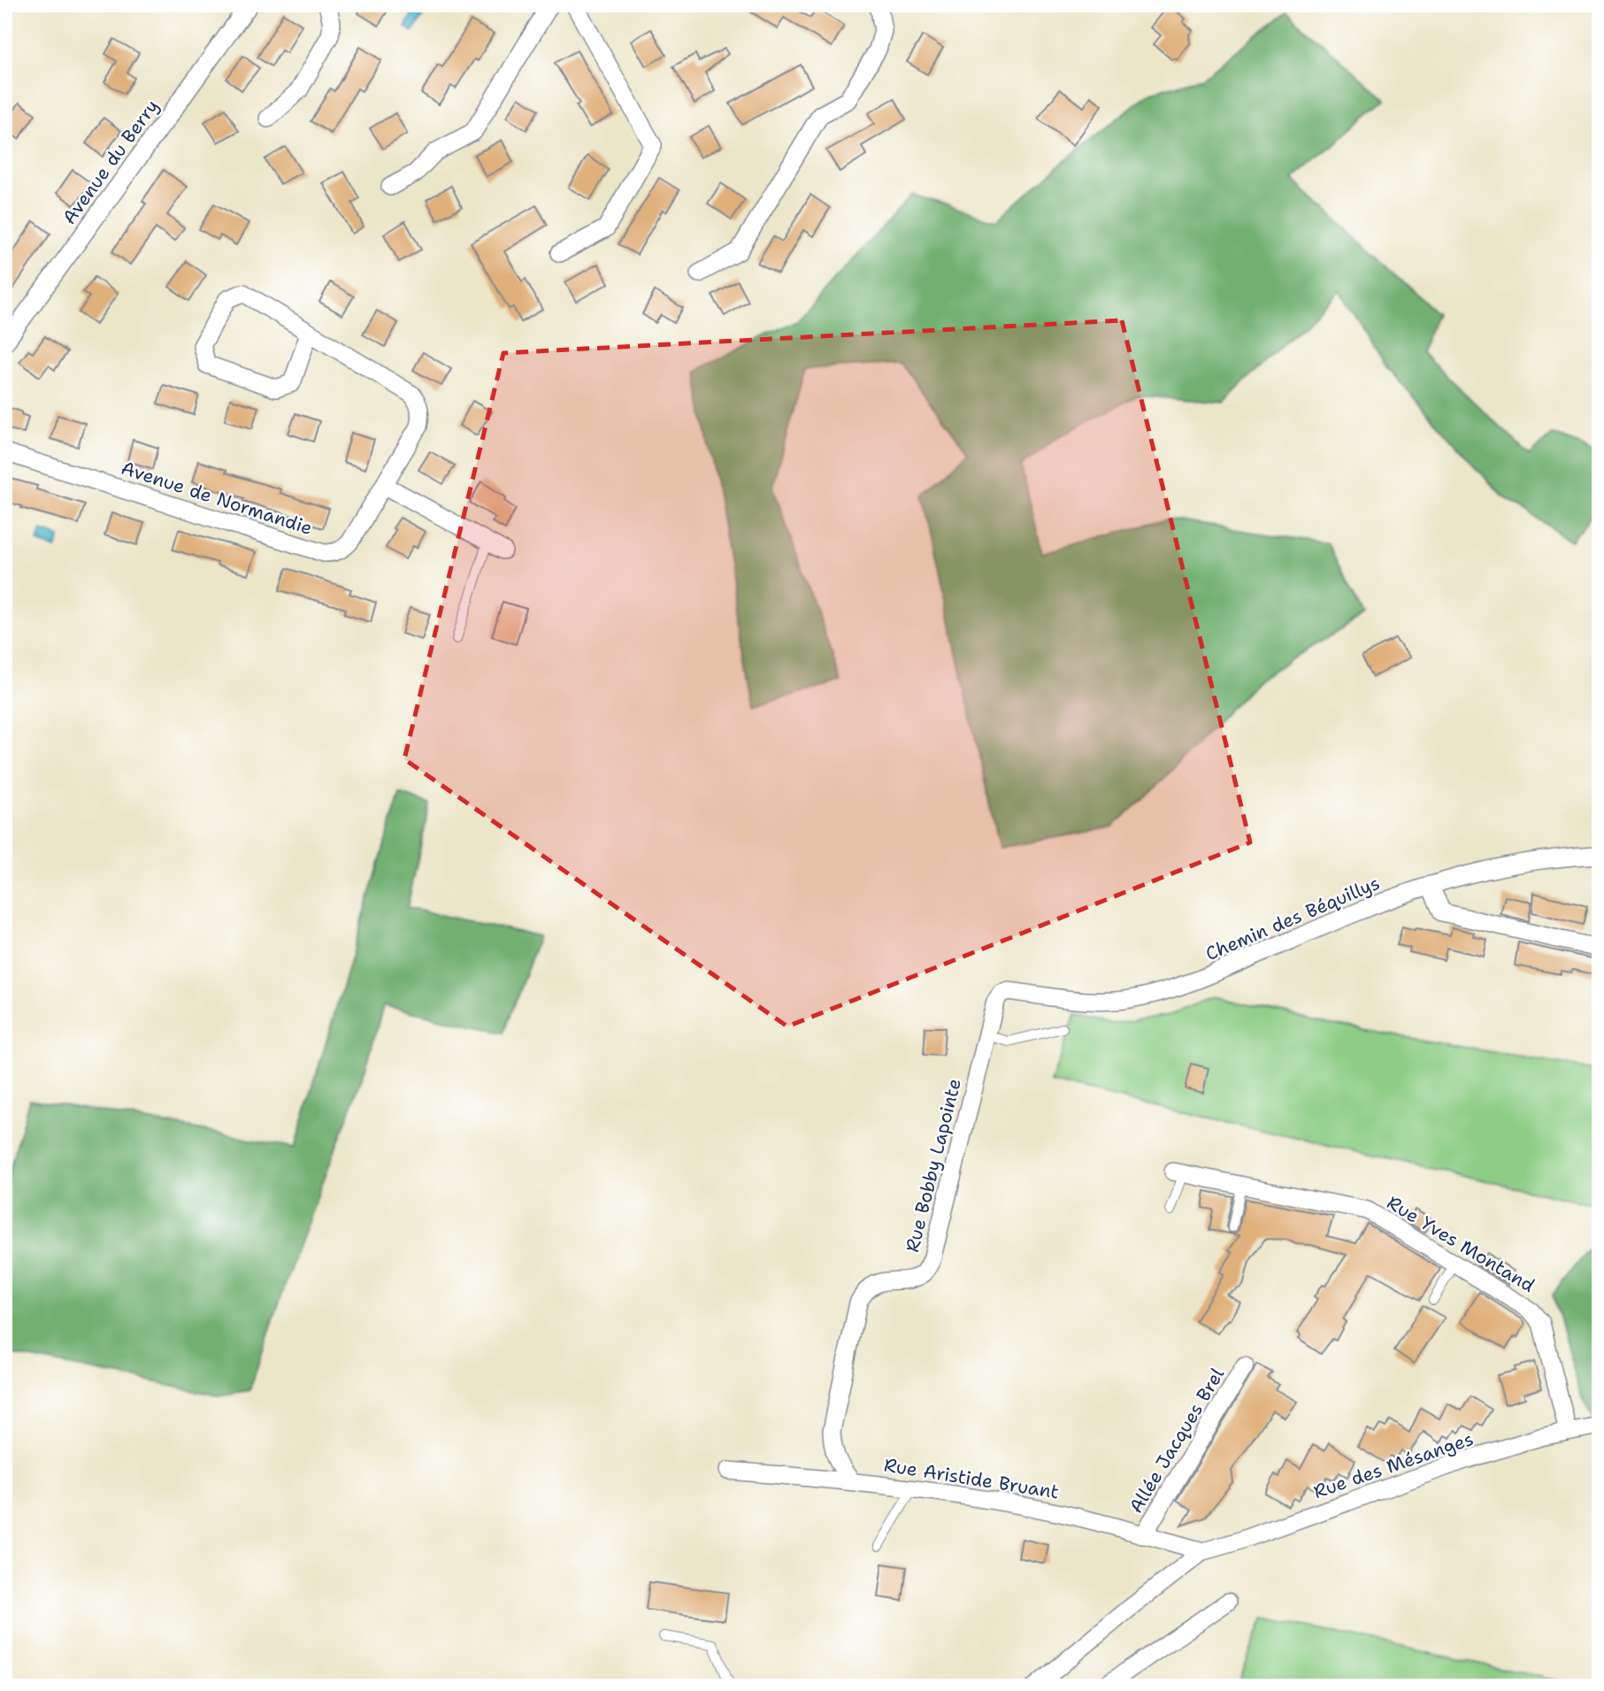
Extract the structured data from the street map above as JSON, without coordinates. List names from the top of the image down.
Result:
{
  "streets": {
    "street": [
      "Avenue du Berry",
      "Avenue de Normandie",
      "Chemin des Béquillys",
      "Rue Bobby Lapointe",
      "Rue Yves Montand",
      "Allée Jacques Brel",
      "Rue des Mésanges",
      "Rue Aristide Bruant"
    ]
  },
  "crossings": [
    ["Chemin des Béquillys", "Rue Bobby Lapointe"],
    ["Rue Bobby Lapointe", "Rue Aristide Bruant"],
    ["Rue Yves Montand", "Rue des Mésanges"],
    ["Allée Jacques Brel", "Rue Aristide Bruant"],
    ["Rue des Mésanges", "Rue Aristide Bruant"]
  ]
}
